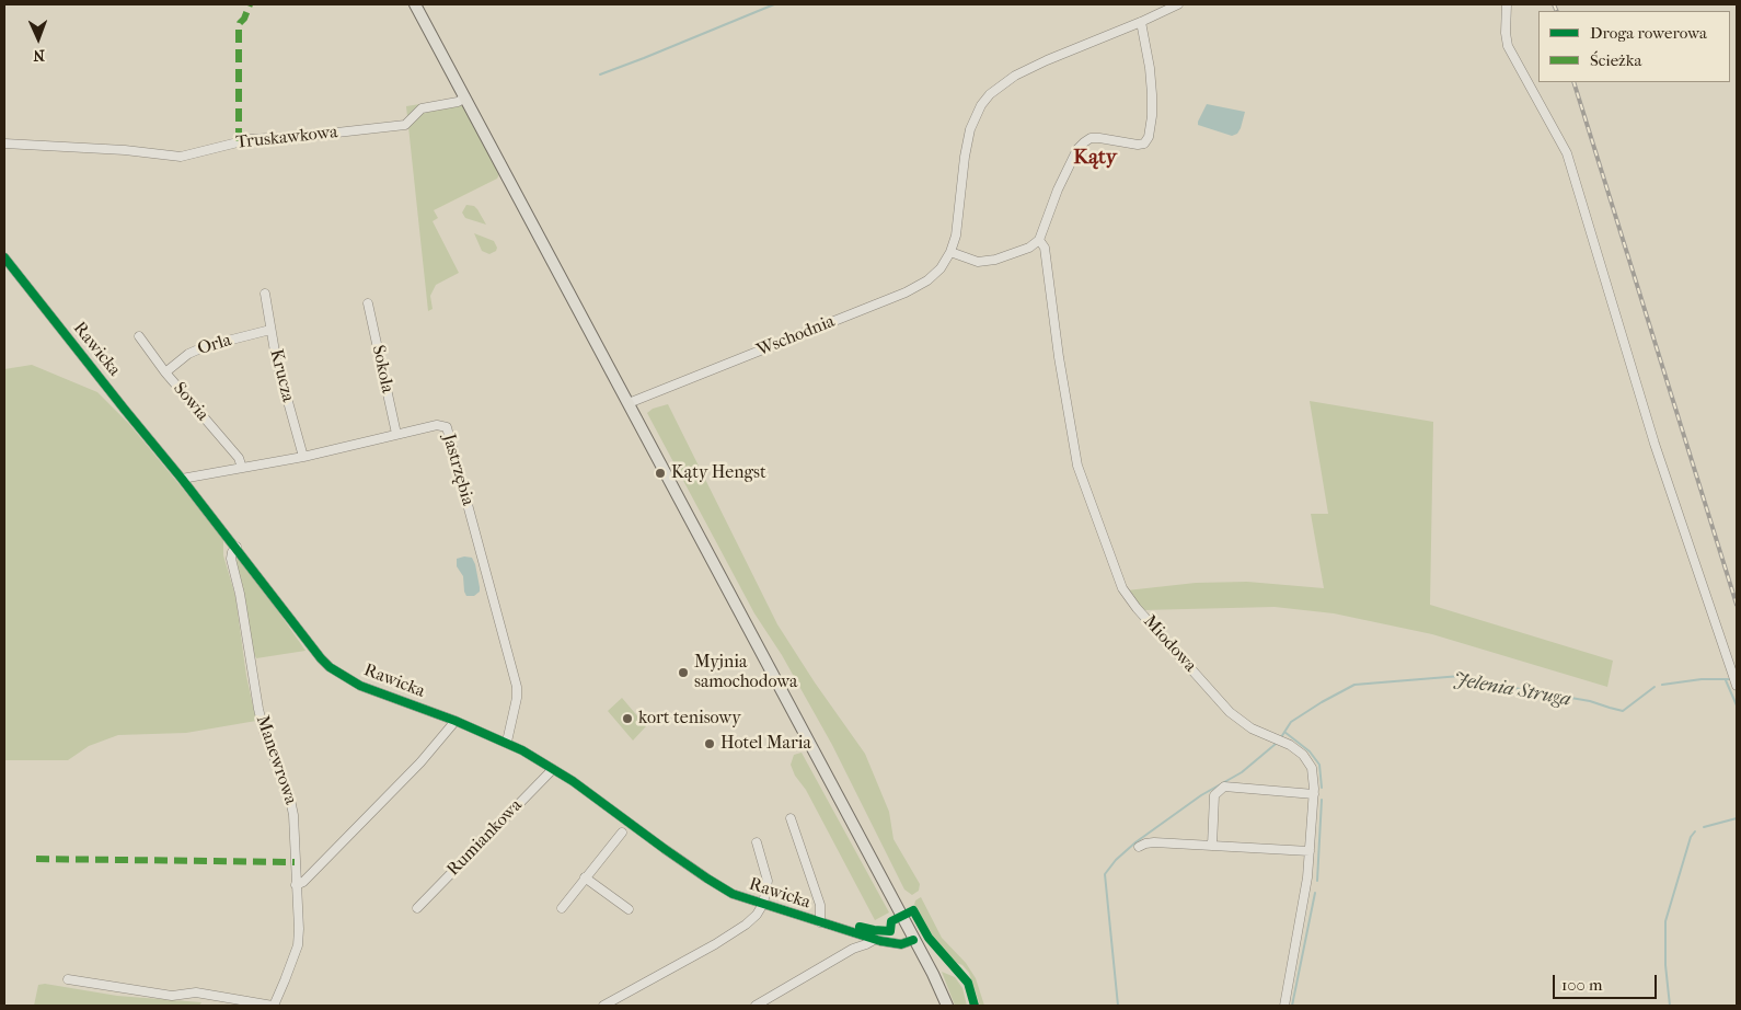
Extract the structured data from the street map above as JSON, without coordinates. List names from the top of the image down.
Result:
{
  "streets": {
    "street": [
      "Truskawkowa",
      "Wschodnia",
      "Orla",
      "Rawicka",
      "Sokola",
      "Krucza",
      "Sowia",
      "Jastrzębia",
      "Miodowa",
      "Manewrowa",
      "Rumiankowa"
    ]
  },
  "crossings": [
    ["Orla", "Krucza"],
    ["Orla", "Sowia"],
    ["Rawicka", "Jastrzębia"],
    ["Rawicka", "Manewrowa"],
    ["Rawicka", "Rumiankowa"],
    ["Sokola", "Jastrzębia"],
    ["Krucza", "Jastrzębia"],
    ["Sowia", "Jastrzębia"]
  ],
  "districts": ["Kąty"],
  "water": ["Jelenia Struga"],
  "places": [
    "Kąty Hengst",
    "Myjnia samochodowa",
    "kort tenisowy",
    "Hotel Maria"
  ],
  "legend": ["Droga rowerowa", "Ścieżka"],
  "scale_bar": "100 m",
  "north": "bottom"
}
